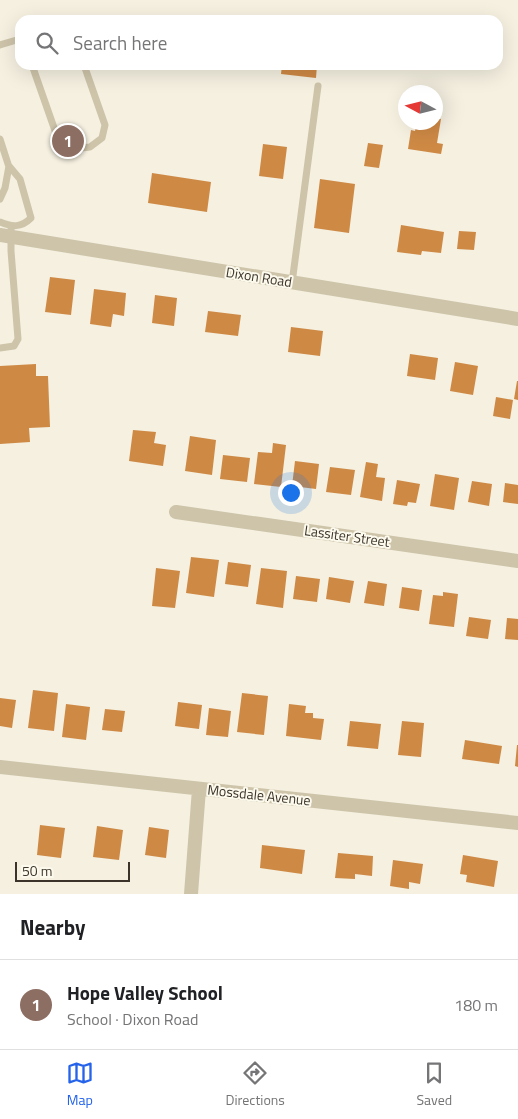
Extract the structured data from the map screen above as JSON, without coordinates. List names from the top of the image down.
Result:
{
  "streets": {
    "street": ["Dixon Road", "Lassiter Street", "Mossdale Avenue"]
  },
  "scale_bar": "50 m",
  "north": "left",
  "page": {
    "search": "Search here",
    "pins": "1",
    "scale": "50 m",
    "heading": "Nearby",
    "list": [
      {
        "mark": "1",
        "name": "Hope Valley School",
        "note": "School · Dixon Road",
        "value": "180 m"
      }
    ],
    "nav": ["Map", "Directions", "Saved"]
  }
}
